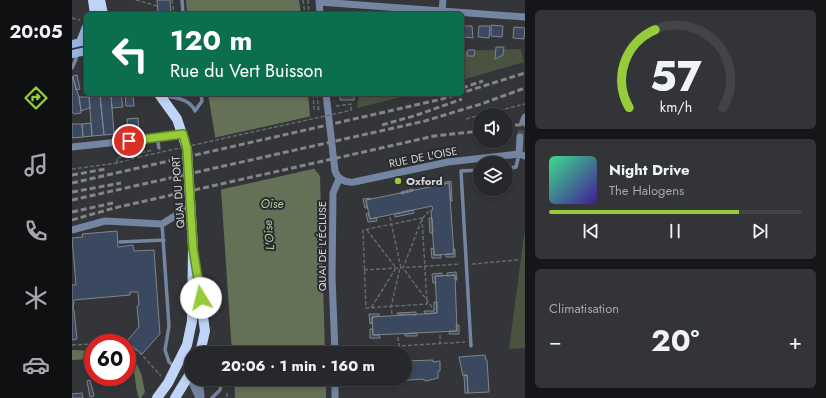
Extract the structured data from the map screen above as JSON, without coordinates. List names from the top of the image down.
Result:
{
  "streets": {
    "main road": ["QUAI DU PORT"],
    "street": ["RUE DE L'OISE", "QUAI DE L'ÉCLUSE"]
  },
  "crossings": [
    ["RUE DE L'OISE", "QUAI DE L'ÉCLUSE"]
  ],
  "water": ["Oise", "L'Oise"],
  "places": ["Oxford"],
  "page": {
    "tabs": "20:05",
    "turn": ["120 m", "Rue du Vert Buisson"],
    "song": ["Night Drive", "The Halogens"],
    "tile": "Climatisation",
    "heat": ["−", "20°", "+"],
    "limit": "60",
    "trip": "20:06 · 1 min · 160 m",
    "gauge": ["57", "km/h"]
  }
}
